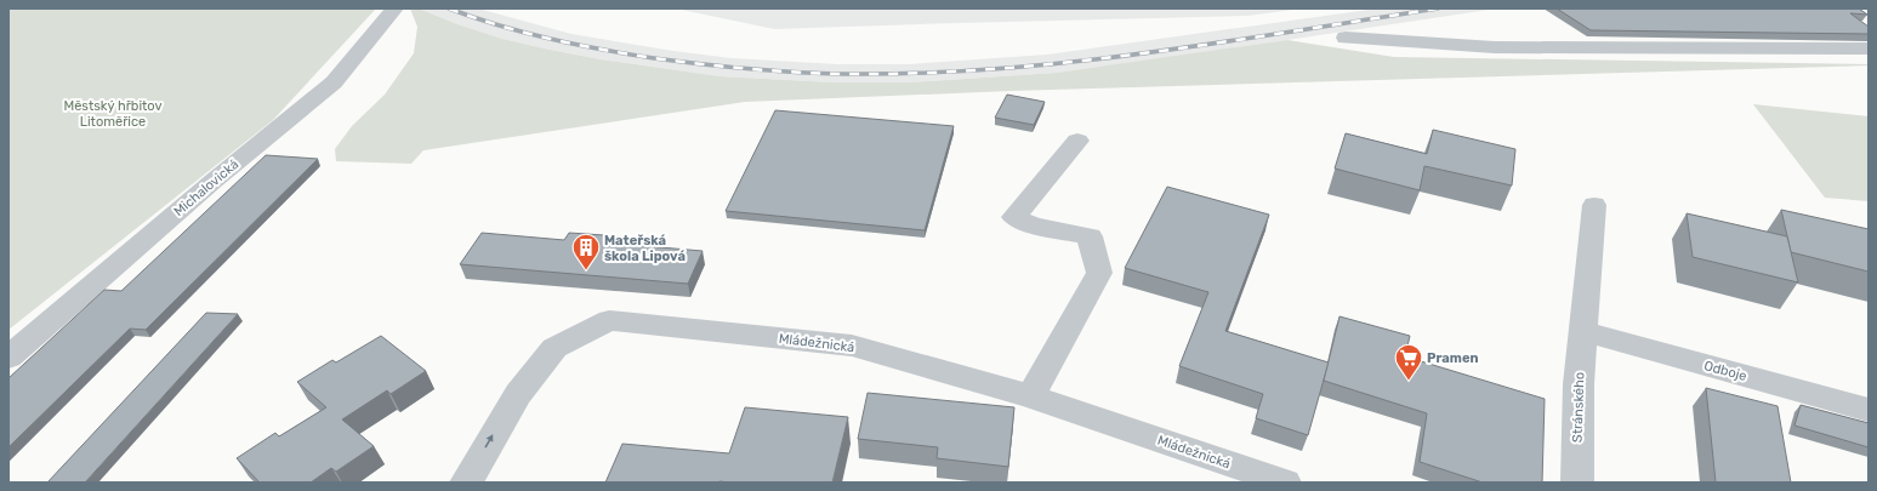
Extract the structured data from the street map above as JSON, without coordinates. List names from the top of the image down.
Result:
{
  "streets": {
    "street": [
      "Michalovická",
      "Mládežnická",
      "Odboje",
      "Stránského"
    ]
  },
  "crossings": [
    ["Odboje", "Stránského"]
  ],
  "one_way": ["Mládežnická"],
  "parks": ["Městský hřbitov Litoměřice"],
  "places": {
    "building": ["Mateřská škola Lipová"],
    "supermarket": ["Pramen"]
  }
}
